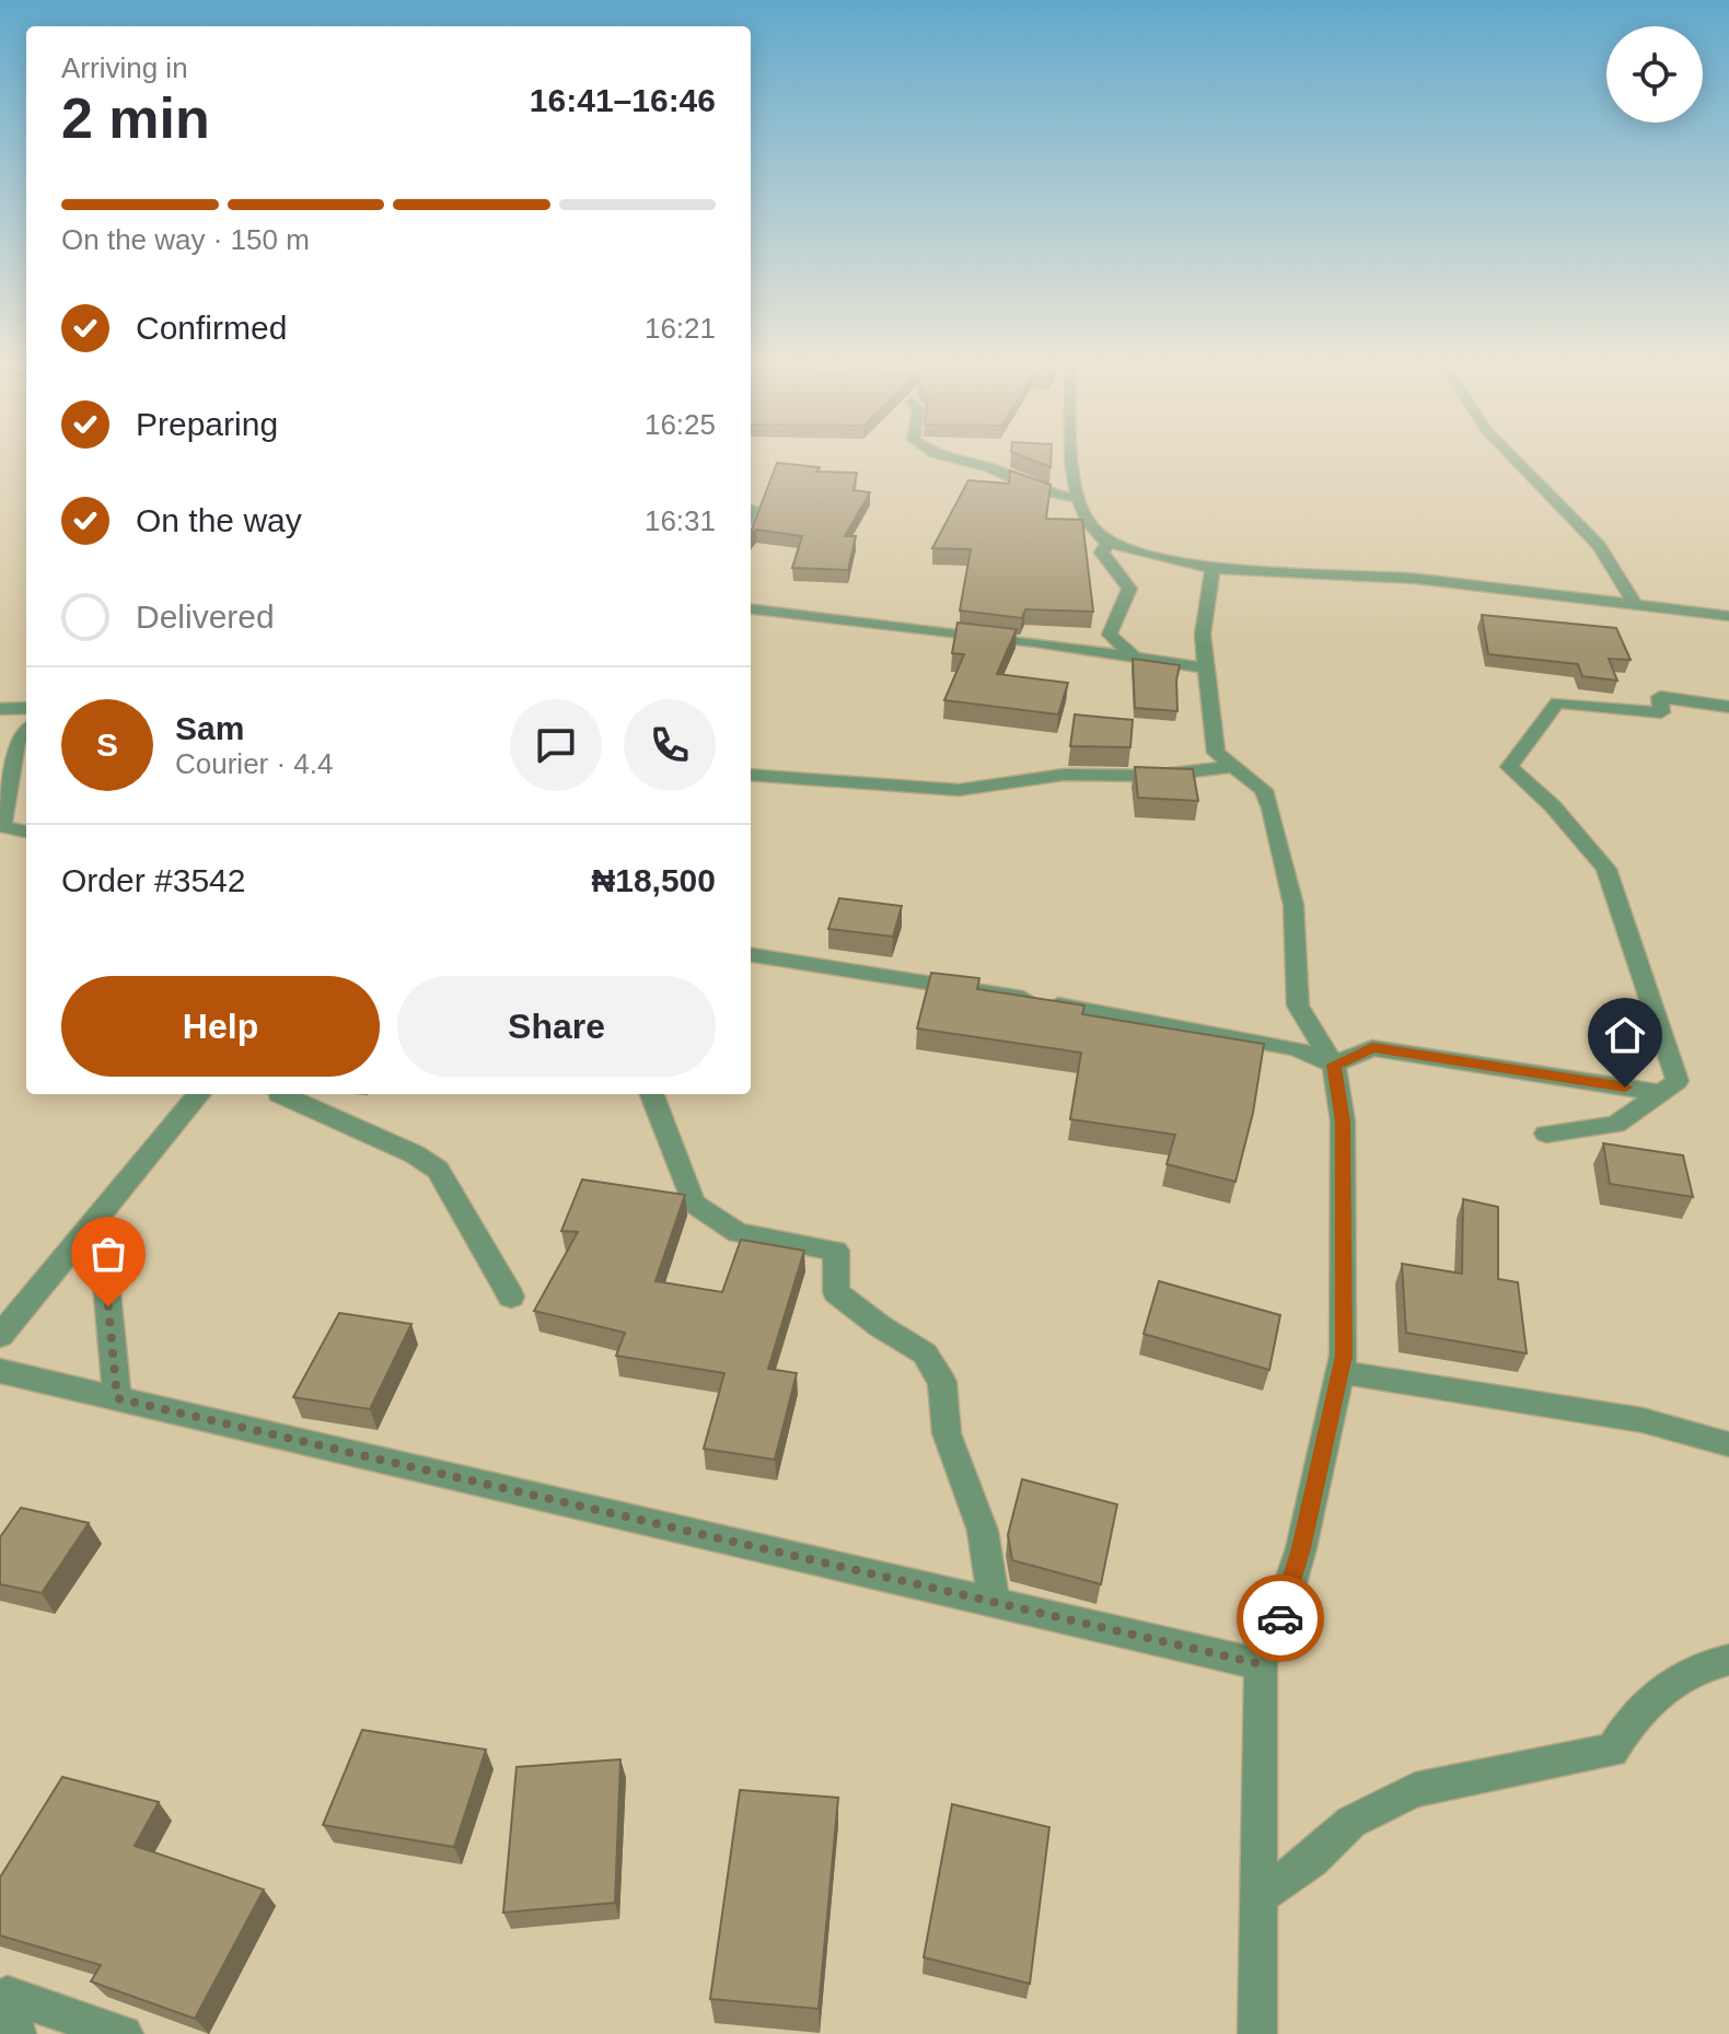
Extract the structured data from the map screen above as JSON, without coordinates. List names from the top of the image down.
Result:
{
  "page": {
    "heading": ["2 min", "Arriving in", "16:41–16:46"],
    "panel": [
      "Sam",
      "Courier · 4.4",
      "Order #3542",
      "₦18,500"
    ],
    "bar": "On the way · 150 m",
    "list": [
      ["Confirmed", "16:21"],
      ["Preparing", "16:25"],
      ["On the way", "16:31"],
      "Delivered"
    ],
    "round": "S",
    "buttons": ["Help", "Share"]
  }
}
